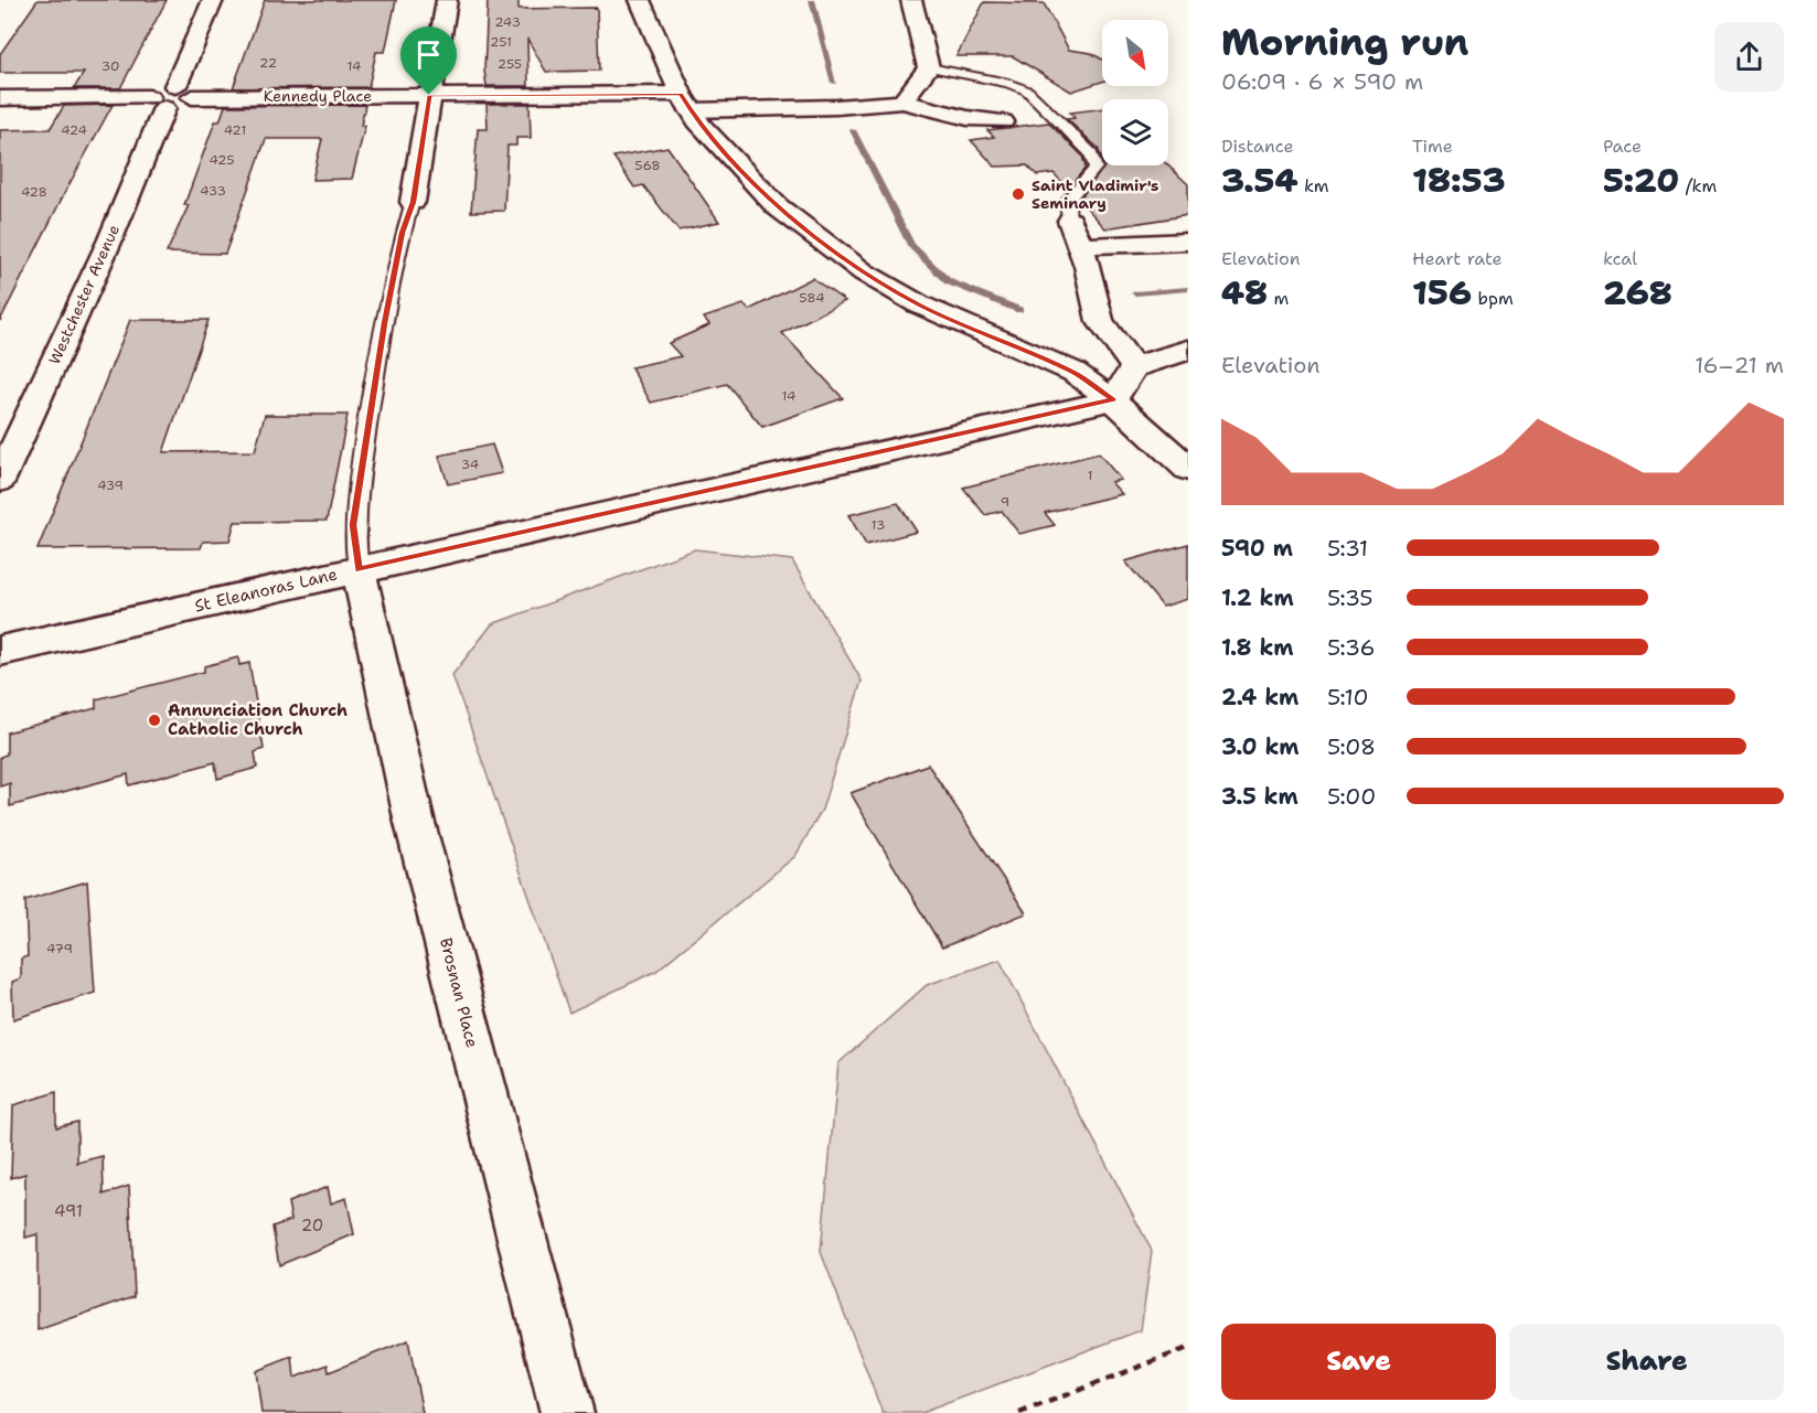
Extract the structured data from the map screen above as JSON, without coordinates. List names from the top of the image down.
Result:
{
  "streets": {
    "street": [
      "Kennedy Place",
      "Westchester Avenue",
      "St Eleanoras Lane",
      "Brosnan Place"
    ]
  },
  "crossings": [
    ["Kennedy Place", "Westchester Avenue"],
    ["St Eleanoras Lane", "Brosnan Place"]
  ],
  "places": ["Saint Vladimir's Seminary", "Annunciation Church Catholic Church"],
  "house_numbers": [
    "243",
    "251",
    "22",
    "255",
    "30",
    "14",
    "424",
    "421",
    "425",
    "568",
    "433",
    "428",
    "584",
    "14",
    "34",
    "1",
    "439",
    "9",
    "13",
    "479",
    "491",
    "20"
  ],
  "north": "bottom right",
  "page": {
    "heading": ["Morning run", "06:09 · 6 × 590 m"],
    "stats": [
      ["Distance", "3.54 km"],
      ["Time", "18:53"],
      ["Pace", "5:20 /km"],
      ["Elevation", "48 m"],
      ["Heart rate", "156 bpm"],
      ["kcal", "268"]
    ],
    "chart": ["Elevation", "16–21 m"],
    "list": [
      {
        "name": "590 m",
        "note": "5:31"
      },
      {
        "name": "1.2 km",
        "note": "5:35"
      },
      {
        "name": "1.8 km",
        "note": "5:36"
      },
      {
        "name": "2.4 km",
        "note": "5:10"
      },
      {
        "name": "3.0 km",
        "note": "5:08"
      },
      {
        "name": "3.5 km",
        "note": "5:00"
      }
    ],
    "buttons": ["Save", "Share"]
  }
}
